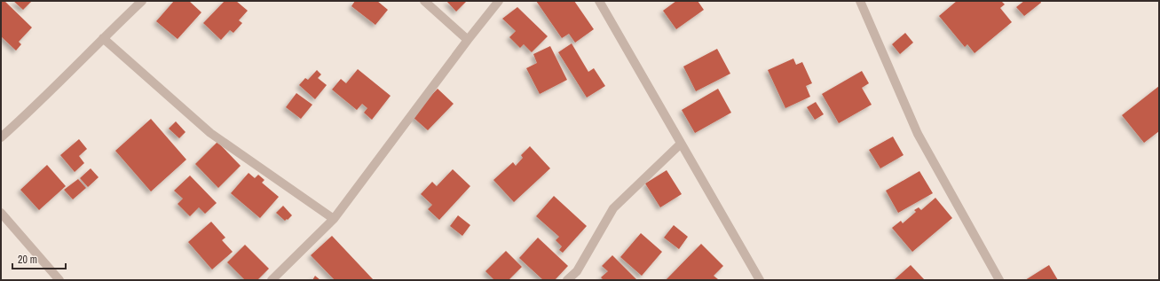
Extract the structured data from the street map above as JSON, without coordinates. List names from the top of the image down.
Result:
{
  "scale_bar": "20 m"
}
